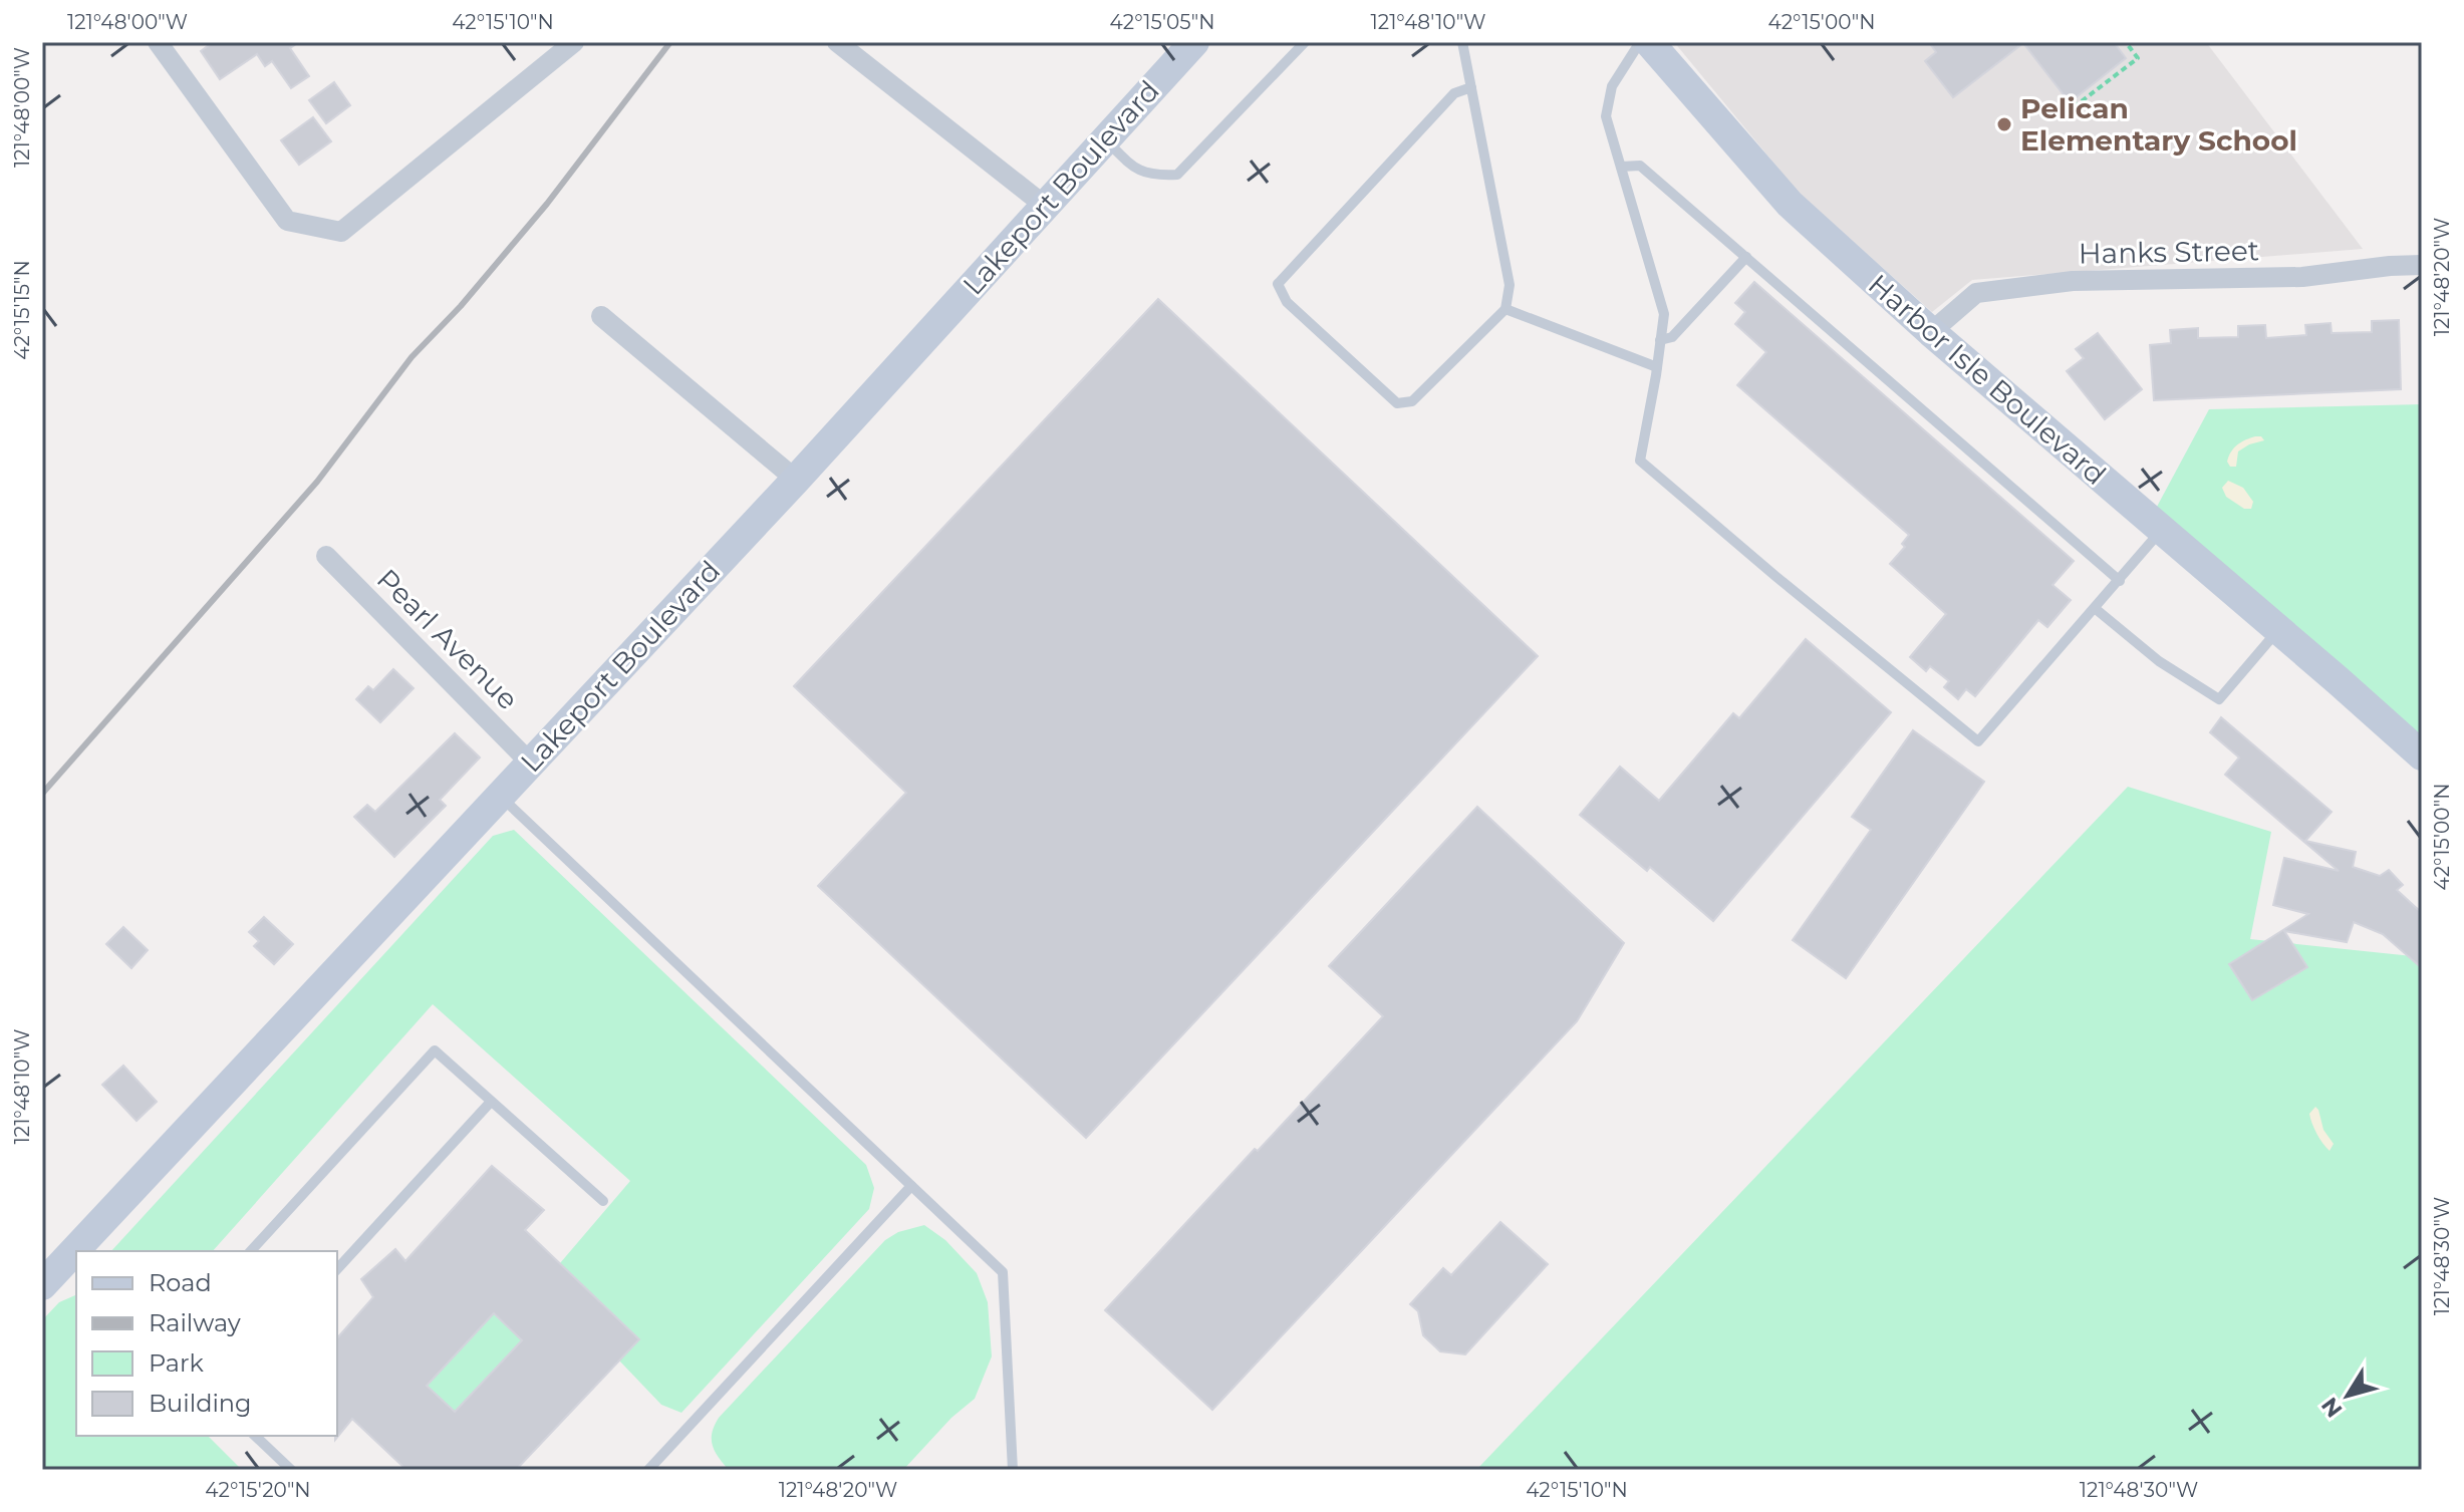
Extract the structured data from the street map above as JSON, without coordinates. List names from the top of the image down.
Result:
{
  "streets": {
    "street": [
      "Lakeport Boulevard",
      "Hanks Street",
      "Harbor Isle Boulevard",
      "Pearl Avenue"
    ]
  },
  "crossings": [
    ["Lakeport Boulevard", "Pearl Avenue"],
    ["Hanks Street", "Harbor Isle Boulevard"]
  ],
  "places": ["Pelican Elementary School"],
  "legend": [
    "Road",
    "Railway",
    "Park",
    "Building"
  ],
  "north": "bottom left",
  "coordinates": [
    "121°48'00\"W",
    "42°15'10\"N",
    "42°15'05\"N",
    "121°48'10\"W",
    "42°15'00\"N",
    "121°48'20\"W",
    "42°15'15\"N",
    "121°48'30\"W",
    "42°15'20\"N"
  ]
}
